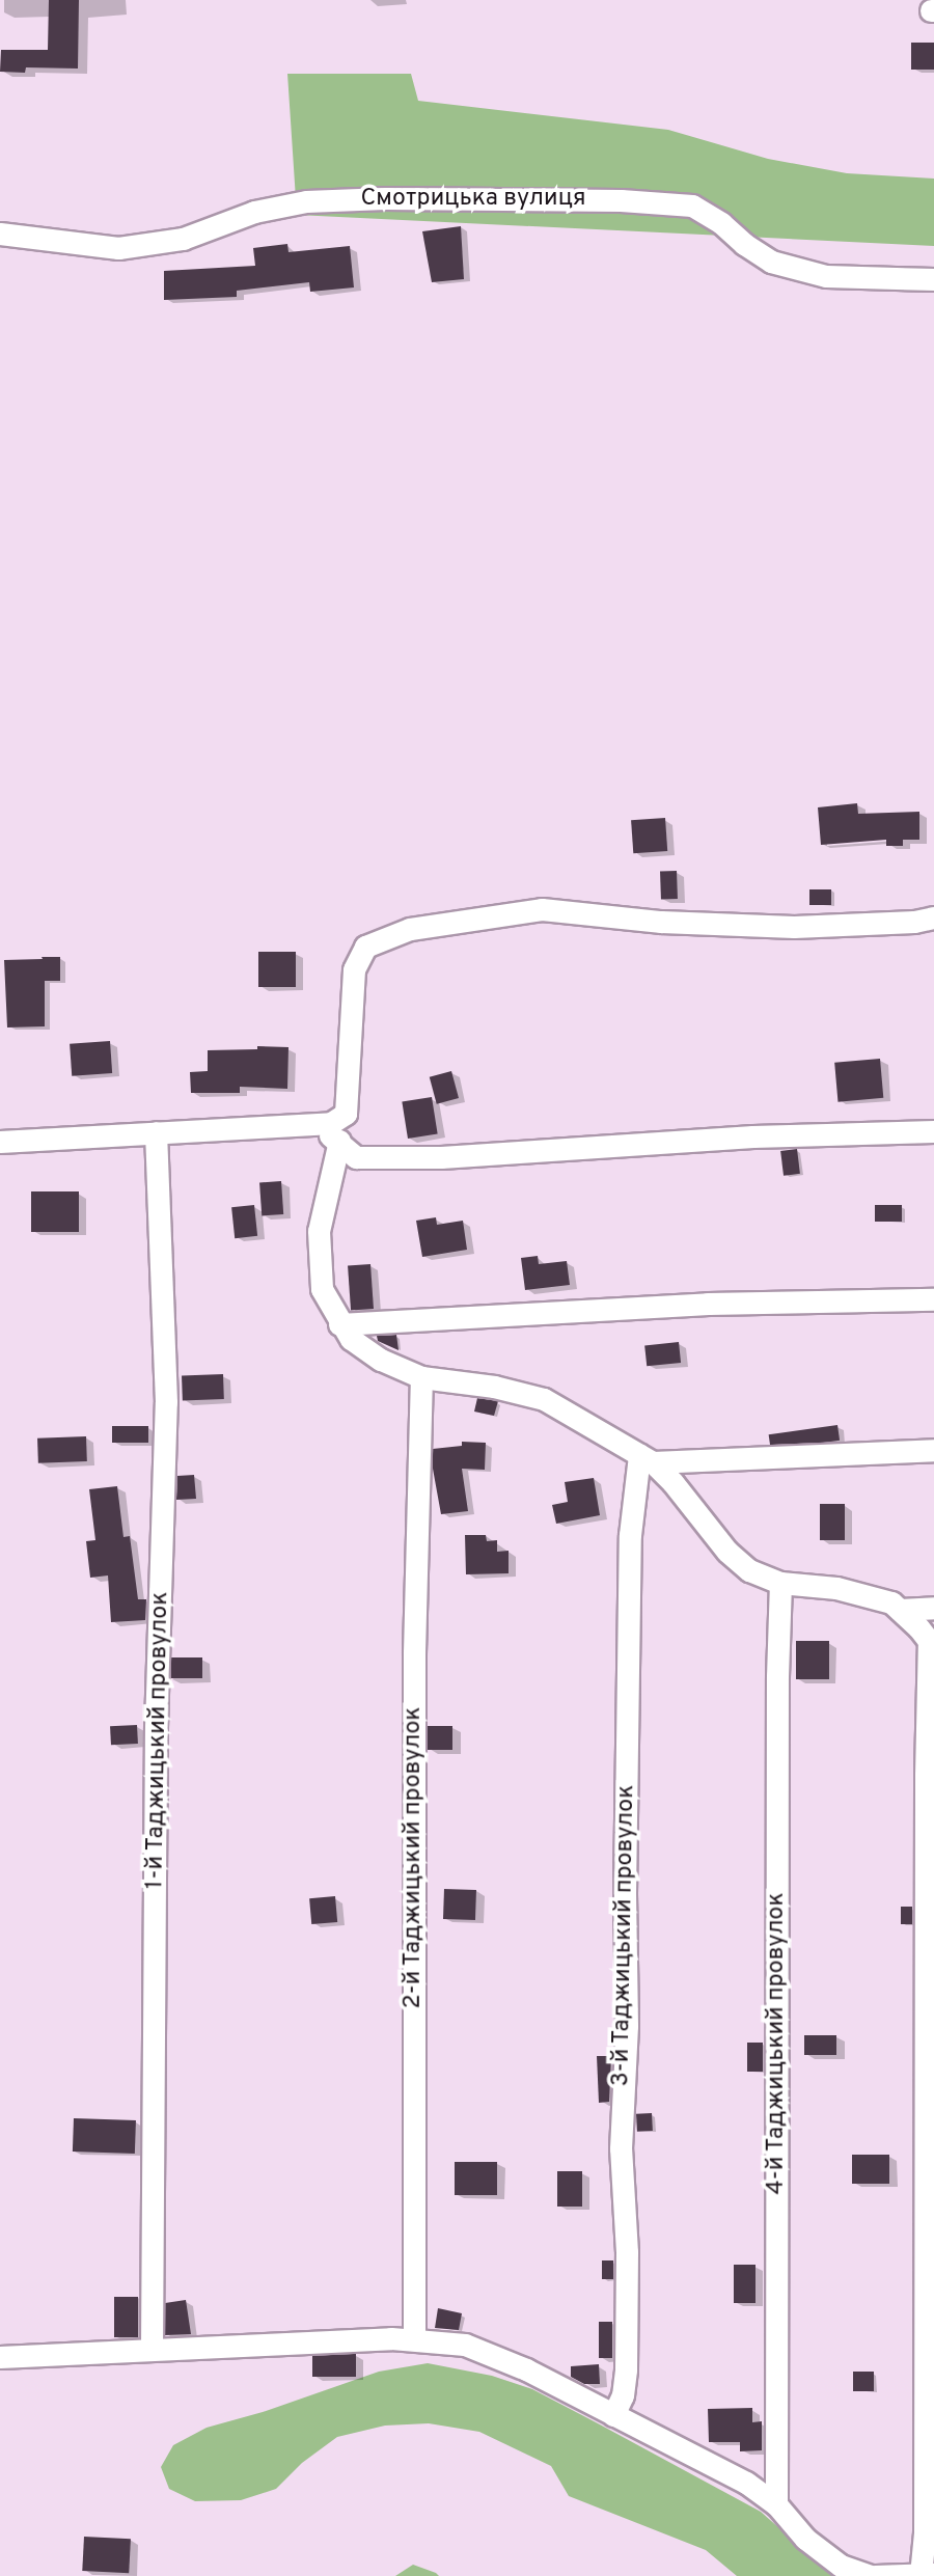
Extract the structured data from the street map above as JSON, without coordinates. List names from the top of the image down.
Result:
{
  "streets": {
    "street": [
      "Смотрицька вулиця",
      "1-й Таджицький провулок",
      "2-й Таджицький провулок",
      "3-й Таджицький провулок",
      "4-й Таджицький провулок"
    ]
  }
}
